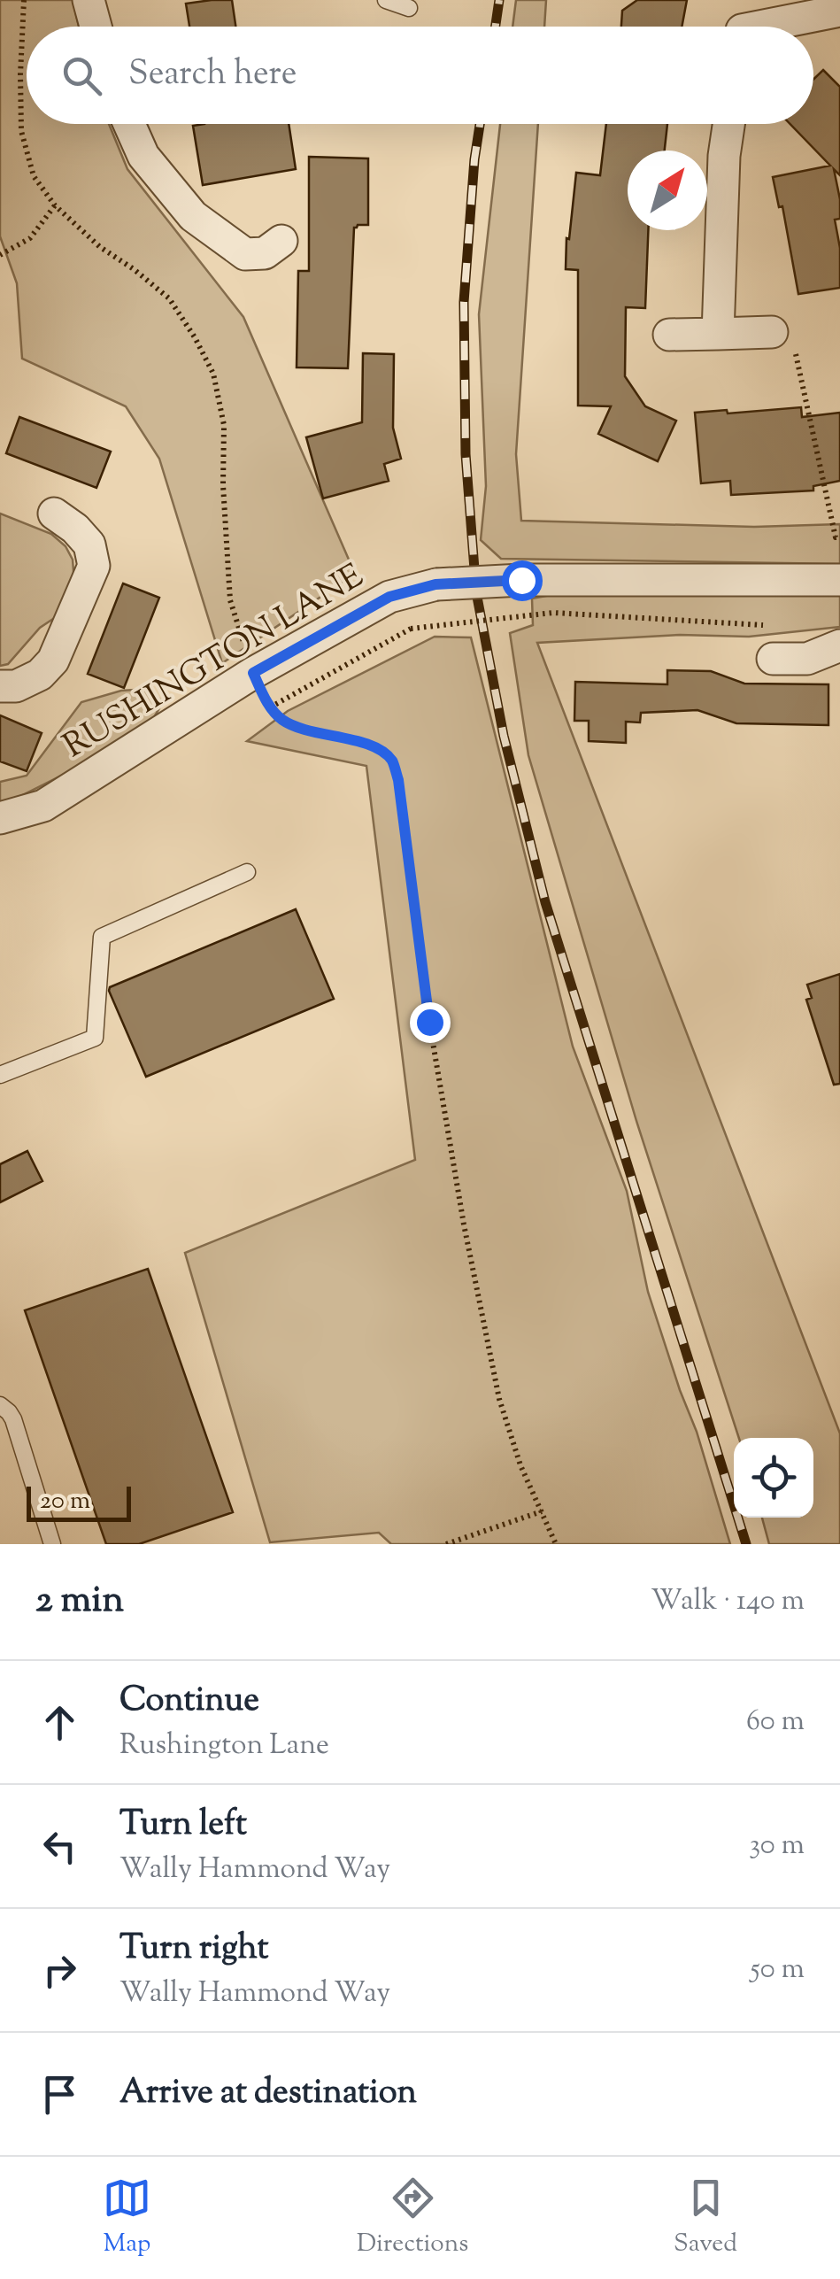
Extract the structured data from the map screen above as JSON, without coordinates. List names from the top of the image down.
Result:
{
  "streets": {
    "street": ["RUSHINGTON LANE"]
  },
  "scale_bar": "20 m",
  "north": "top right",
  "page": {
    "search": "Search here",
    "scale": "20 m",
    "heading": ["2 min", "Walk · 140 m"],
    "list": [
      ["Continue", "Rushington Lane", "60 m"],
      ["Turn left", "Wally Hammond Way", "30 m"],
      ["Turn right", "Wally Hammond Way", "50 m"],
      "Arrive at destination"
    ],
    "nav": ["Map", "Directions", "Saved"]
  }
}
